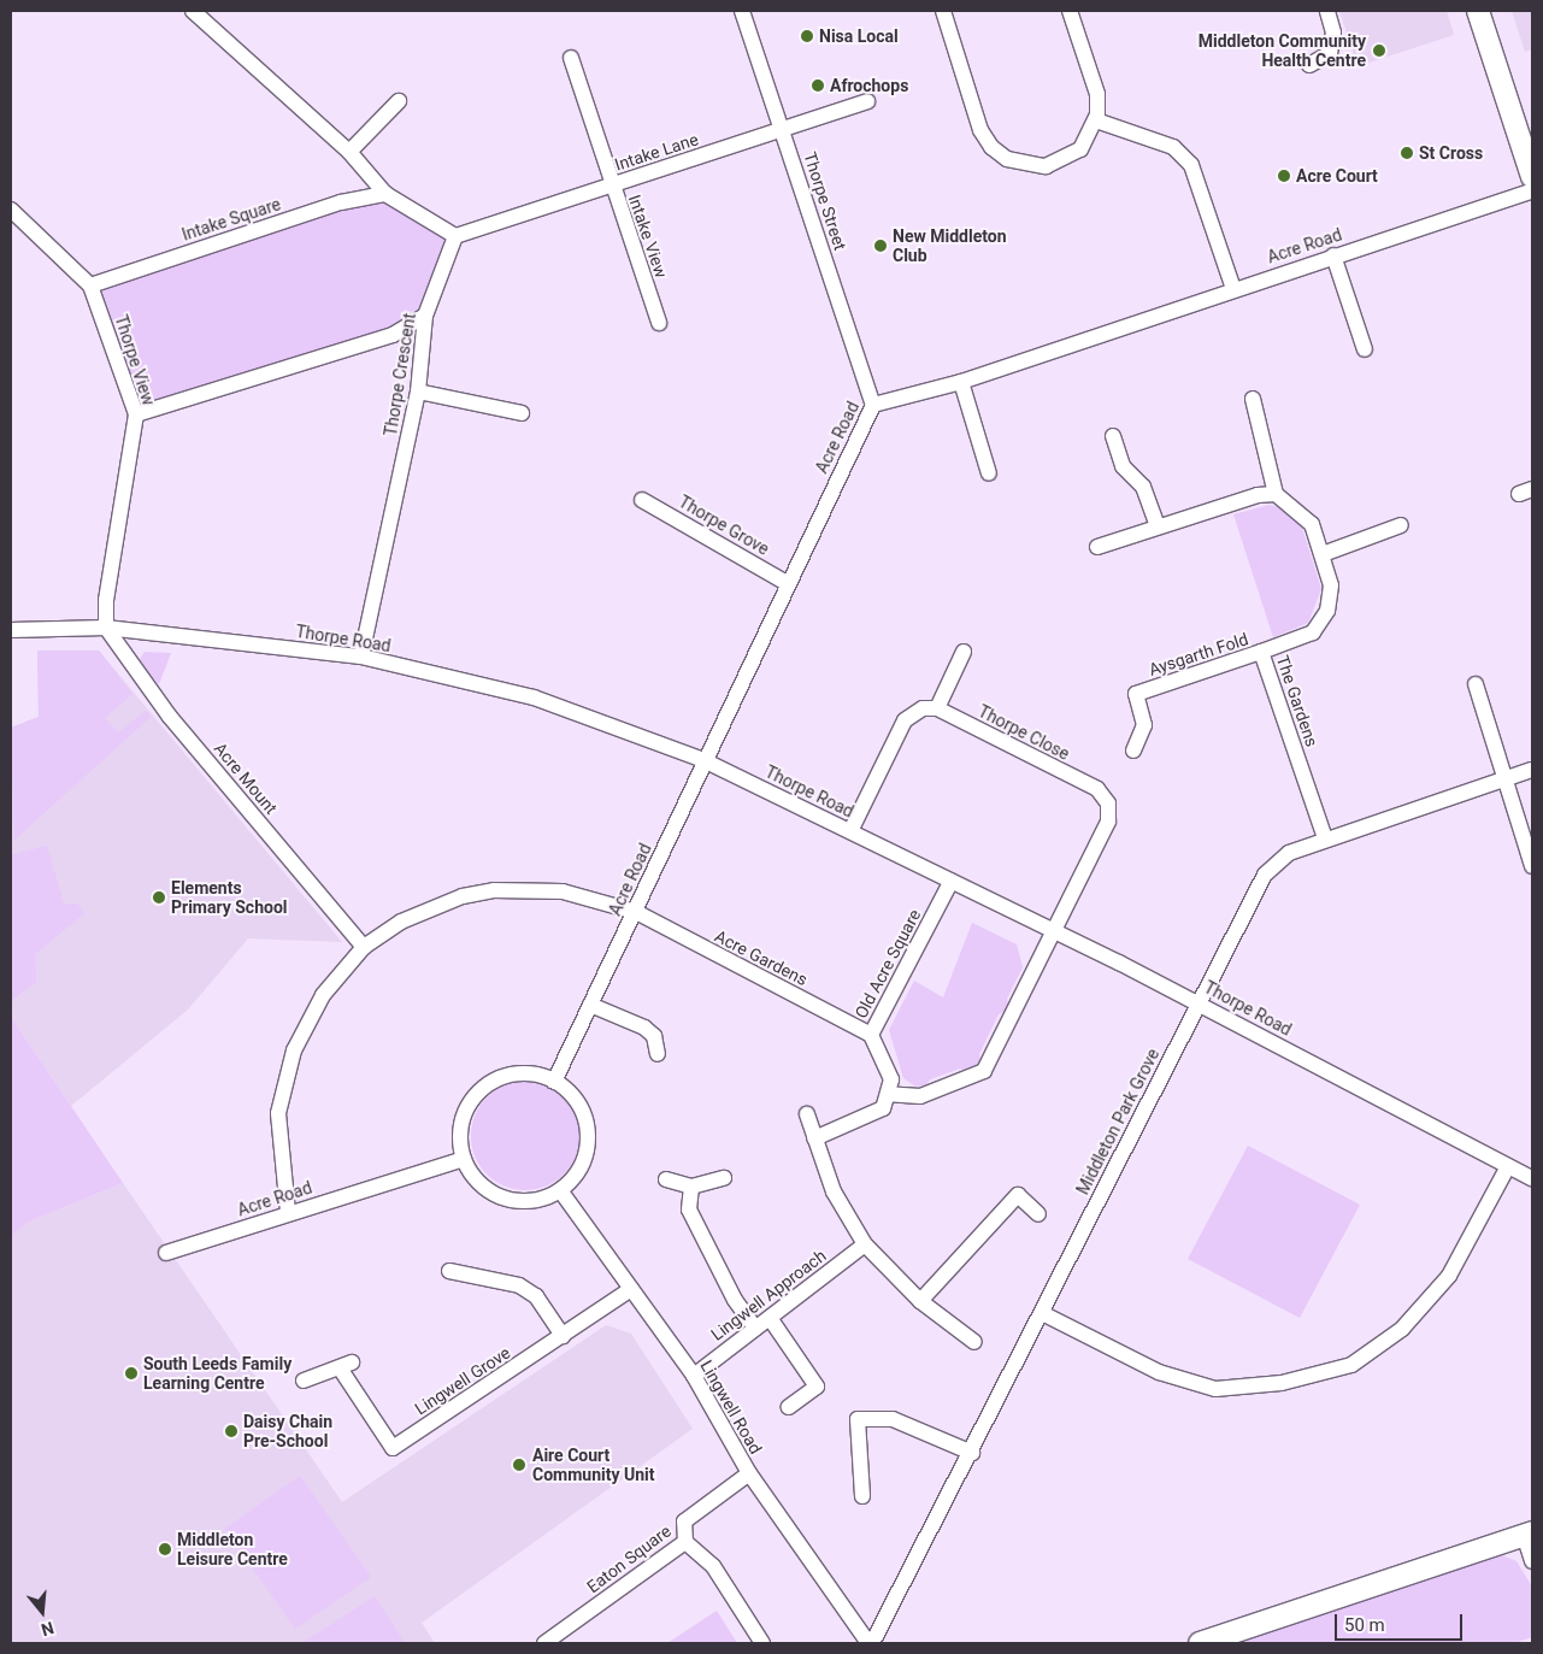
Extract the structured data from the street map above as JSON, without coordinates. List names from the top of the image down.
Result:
{
  "streets": {
    "street": [
      "Intake Lane",
      "Thorpe Street",
      "Intake Square",
      "Intake View",
      "Acre Road",
      "Thorpe View",
      "Thorpe Crescent",
      "Thorpe Grove",
      "Thorpe Road",
      "Aysgarth Fold",
      "The Gardens",
      "Thorpe Close",
      "Acre Mount",
      "Acre Gardens",
      "Old Acre Square",
      "Middleton Park Grove",
      "Lingwell Approach",
      "Lingwell Grove",
      "Lingwell Road",
      "Eaton Square"
    ]
  },
  "crossings": [
    ["Intake Lane", "Thorpe Street"],
    ["Intake Lane", "Intake View"],
    ["Intake Lane", "Thorpe Crescent"],
    ["Thorpe Street", "Acre Road"],
    ["Intake Square", "Thorpe View"],
    ["Acre Road", "Thorpe Grove"],
    ["Acre Road", "Thorpe Road"],
    ["Acre Road", "Acre Gardens"],
    ["Acre Road", "Lingwell Road"],
    ["Thorpe View", "Thorpe Road"],
    ["Thorpe View", "Acre Mount"],
    ["Thorpe Crescent", "Thorpe Road"],
    ["Thorpe Road", "Thorpe Close"],
    ["Thorpe Road", "Acre Mount"],
    ["Thorpe Road", "Old Acre Square"],
    ["Thorpe Road", "Middleton Park Grove"],
    ["Aysgarth Fold", "The Gardens"],
    ["The Gardens", "Middleton Park Grove"],
    ["Acre Mount", "Acre Gardens"],
    ["Acre Gardens", "Old Acre Square"],
    ["Middleton Park Grove", "Lingwell Road"],
    ["Lingwell Approach", "Lingwell Road"],
    ["Lingwell Grove", "Lingwell Road"],
    ["Lingwell Road", "Eaton Square"]
  ],
  "places": [
    "Nisa Local",
    "Middleton Community Health Centre",
    "Afrochops",
    "St Cross",
    "Acre Court",
    "New Middleton Club",
    "Elements Primary School",
    "South Leeds Family Learning Centre",
    "Daisy Chain Pre-School",
    "Aire Court Community Unit",
    "Middleton Leisure Centre"
  ],
  "scale_bar": "50 m",
  "north": "bottom"
}
